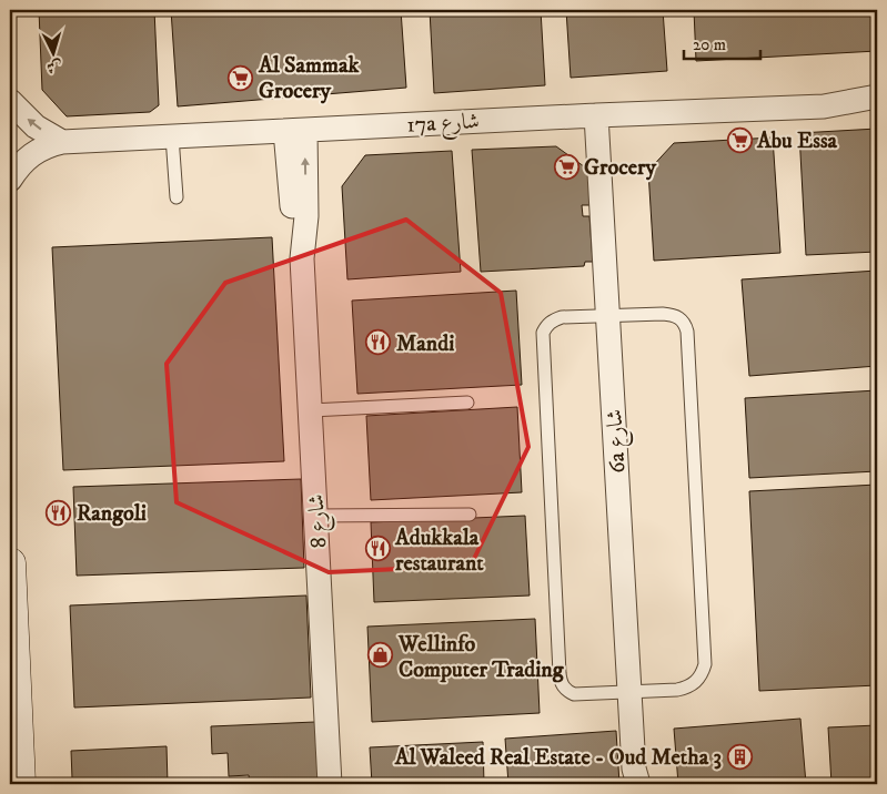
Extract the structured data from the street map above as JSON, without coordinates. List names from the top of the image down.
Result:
{
  "streets": {
    "street": ["17a شارع", "6a شارع", "شارع 8"]
  },
  "crossings": [
    ["17a شارع", "6a شارع"],
    ["17a شارع", "شارع 8"]
  ],
  "places": {
    "supermarket": ["Al Sammak Grocery", "Abu Essa", "Grocery"],
    "restaurant": ["Mandi", "Rangoli", "Adukkala restaurant"],
    "shop": ["Wellinfo Computer Trading"],
    "building": ["Al Waleed Real Estate - Oud Metha 3"]
  },
  "scale_bar": "20 m",
  "north": "bottom"
}
